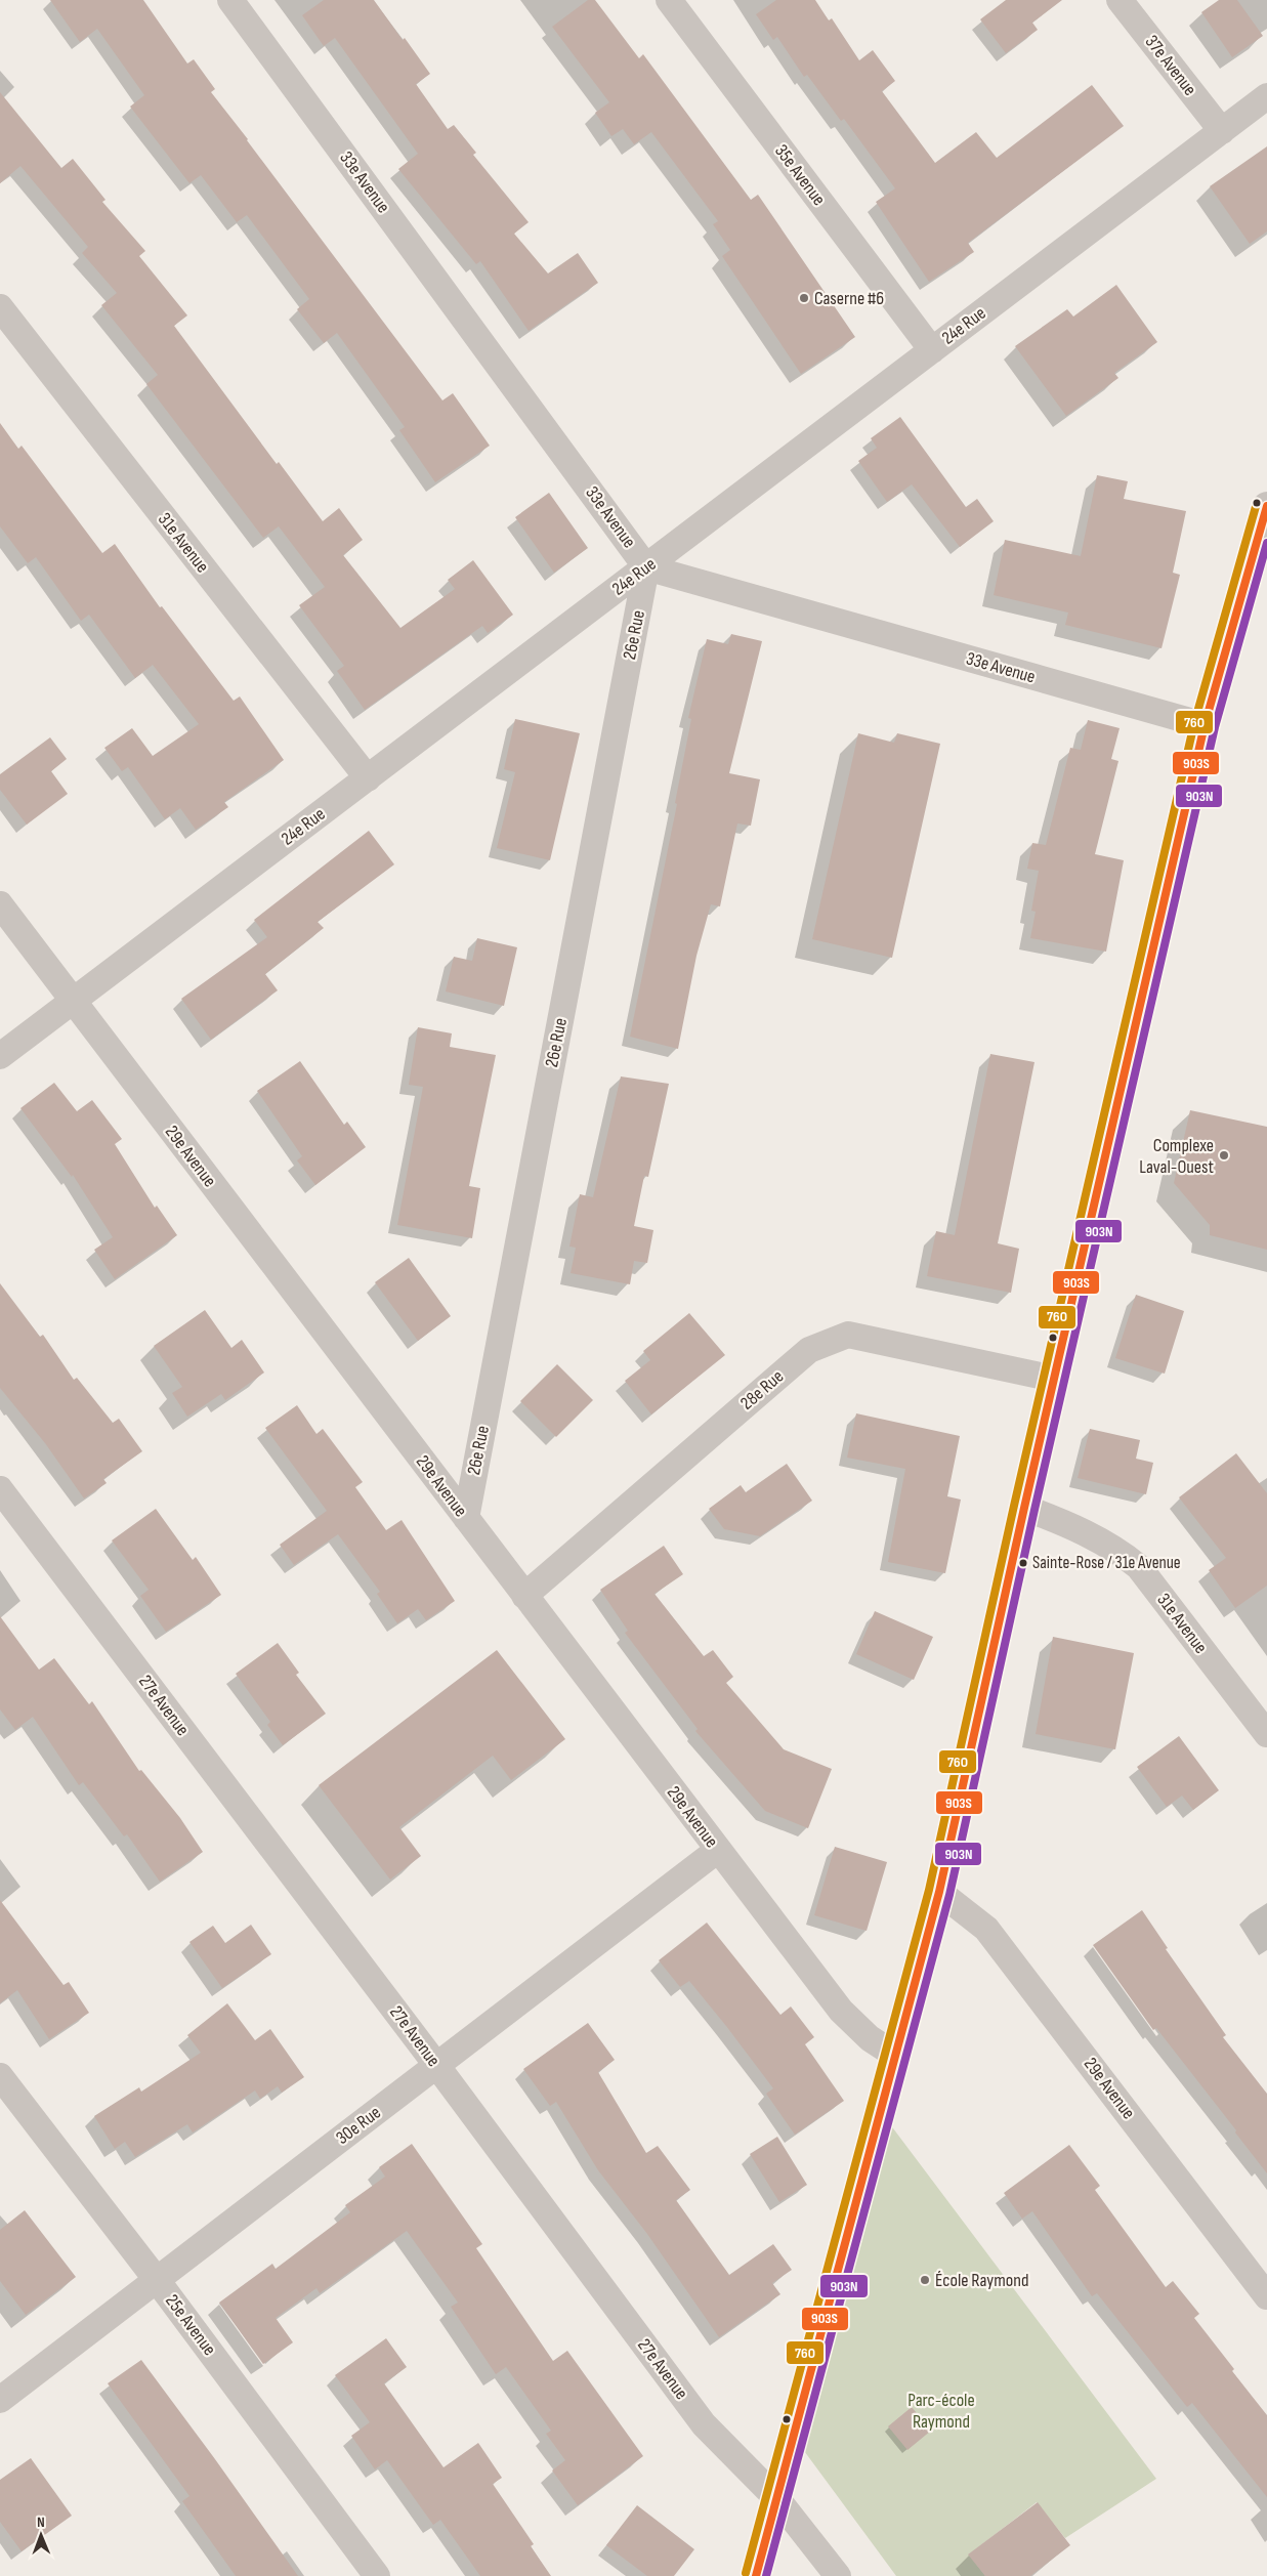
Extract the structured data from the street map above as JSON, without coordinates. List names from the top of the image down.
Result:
{
  "streets": {
    "street": [
      "37e Avenue",
      "35e Avenue",
      "33e Avenue",
      "24e Rue",
      "31e Avenue",
      "26e Rue",
      "29e Avenue",
      "28e Rue",
      "27e Avenue",
      "30e Rue",
      "25e Avenue"
    ]
  },
  "crossings": [
    ["37e Avenue", "24e Rue"],
    ["35e Avenue", "24e Rue"],
    ["33e Avenue", "24e Rue"],
    ["33e Avenue", "26e Rue"],
    ["24e Rue", "31e Avenue"],
    ["24e Rue", "26e Rue"],
    ["24e Rue", "29e Avenue"],
    ["26e Rue", "29e Avenue"],
    ["29e Avenue", "28e Rue"],
    ["29e Avenue", "30e Rue"],
    ["27e Avenue", "30e Rue"],
    ["30e Rue", "25e Avenue"]
  ],
  "parks": ["Parc-école Raymond"],
  "places": [
    "Caserne #6",
    "Complexe Laval-Ouest",
    "Sainte-Rose / 31e Avenue",
    "École Raymond"
  ],
  "lines": ["transit line 76O", "transit line 903S", "transit line 903N"],
  "north": "top"
}
